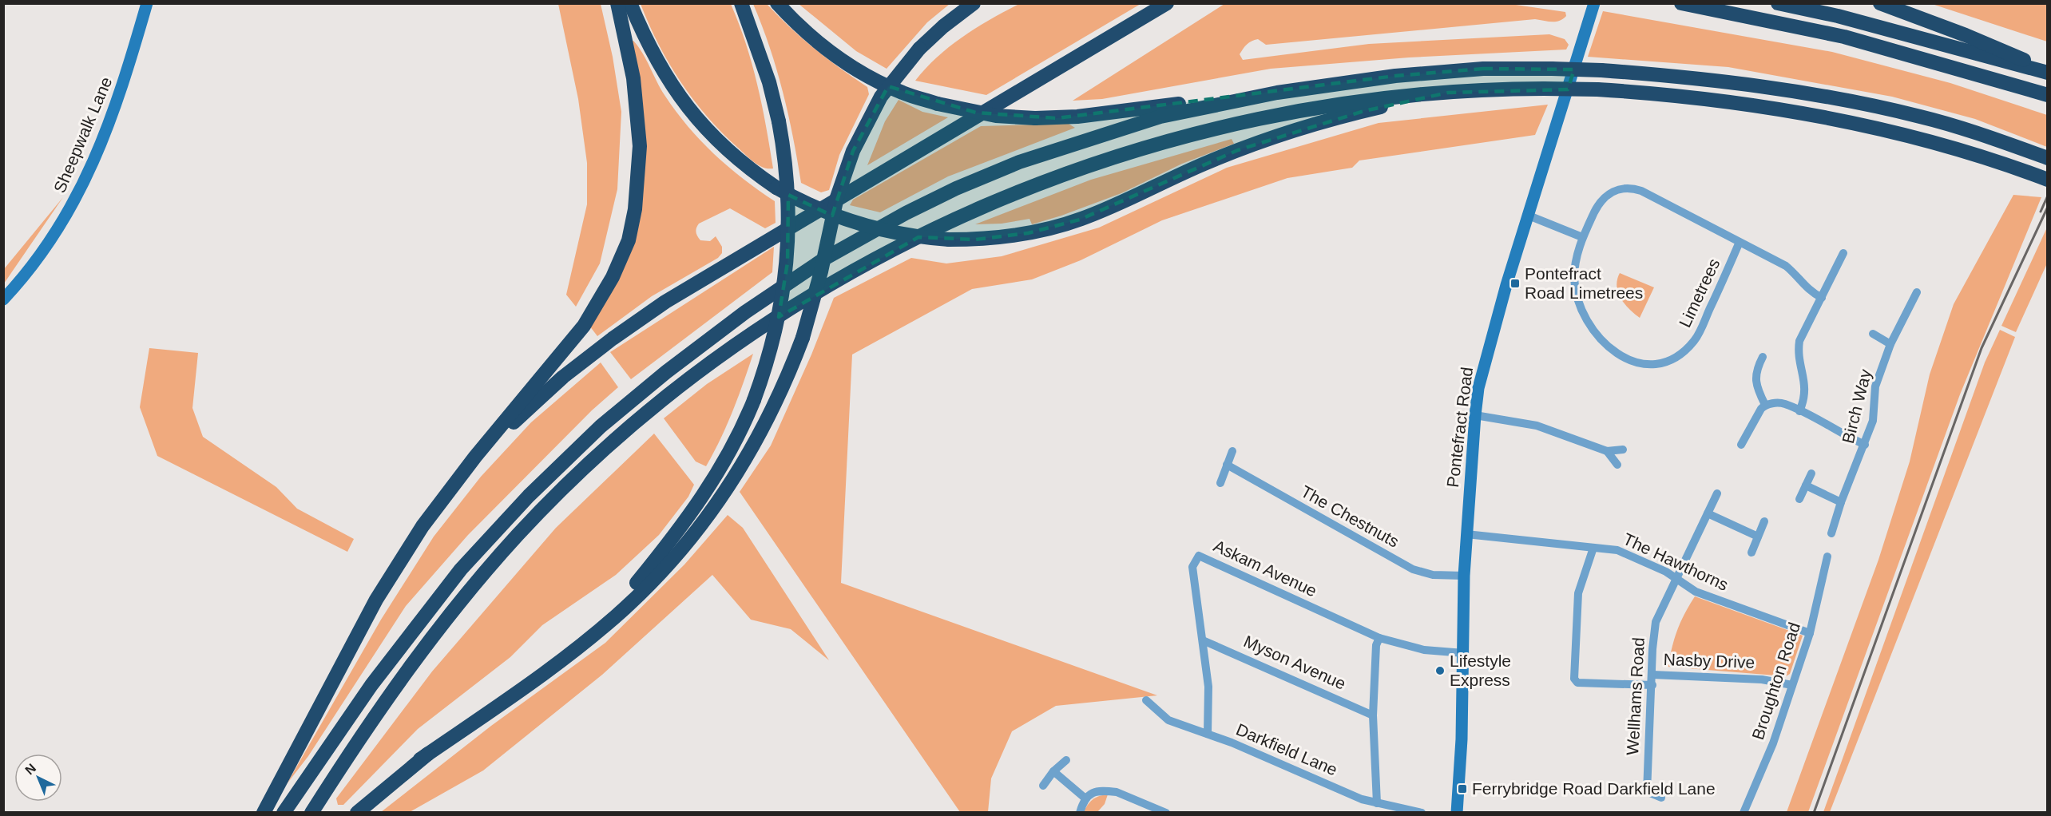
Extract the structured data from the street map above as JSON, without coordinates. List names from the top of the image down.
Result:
{
  "streets": {
    "street": [
      "Sheepwalk Lane",
      "Limetrees",
      "Birch Way",
      "Pontefract Road",
      "The Chestnuts",
      "The Hawthorns",
      "Askam Avenue",
      "Nasby Drive",
      "Myson Avenue",
      "Broughton Road",
      "Wellhams Road",
      "Darkfield Lane"
    ]
  },
  "crossings": [
    ["Pontefract Road", "The Chestnuts"],
    ["Pontefract Road", "The Hawthorns"],
    ["Pontefract Road", "Askam Avenue"],
    ["The Hawthorns", "Broughton Road"],
    ["The Hawthorns", "Wellhams Road"],
    ["Askam Avenue", "Myson Avenue"],
    ["Askam Avenue", "Darkfield Lane"],
    ["Nasby Drive", "Broughton Road"],
    ["Nasby Drive", "Wellhams Road"]
  ],
  "places": {
    "transit": ["Pontefract Road Limetrees", "Ferrybridge Road Darkfield Lane"],
    "other": ["Lifestyle Express"]
  },
  "north": "top left"
}
